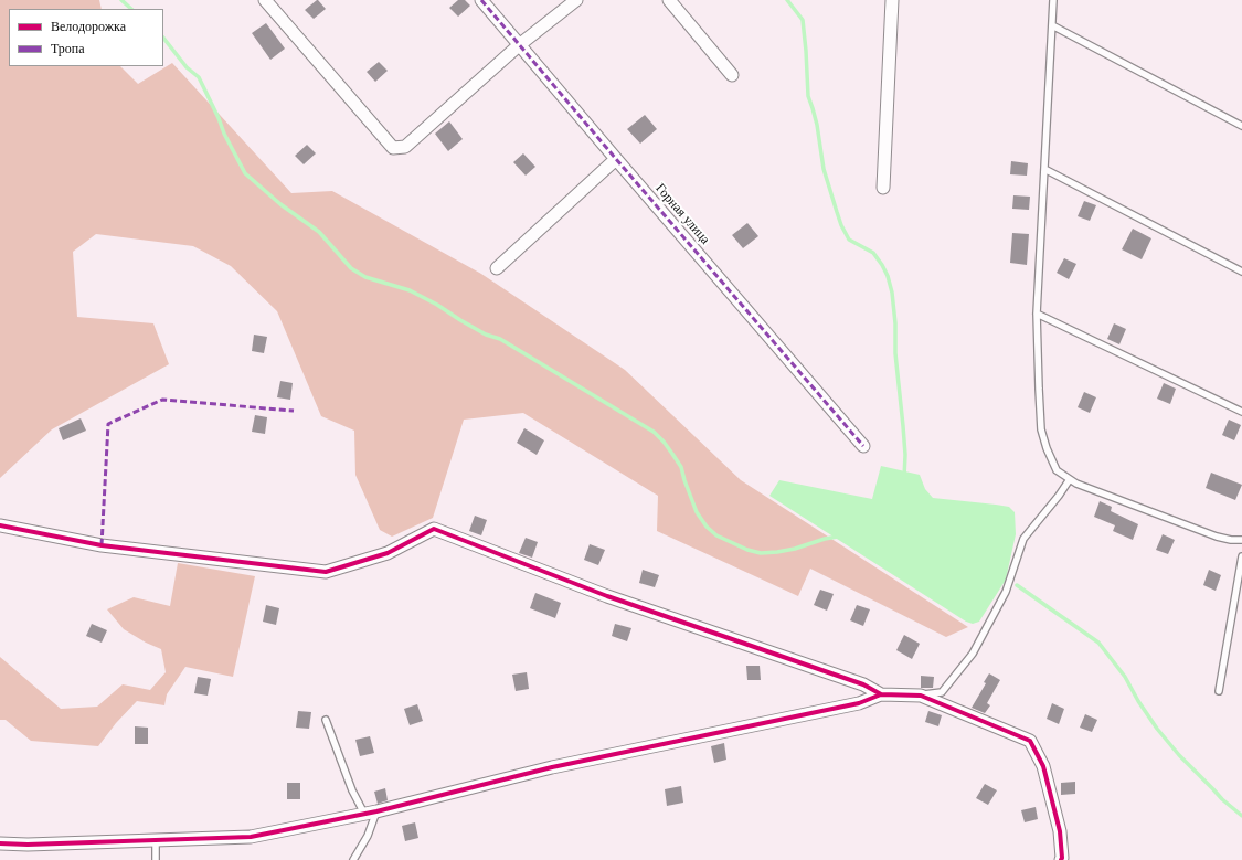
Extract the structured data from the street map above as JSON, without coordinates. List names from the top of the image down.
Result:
{
  "streets": {
    "street": ["Горная улица"]
  },
  "legend": ["Велодорожка", "Тропа"]
}
